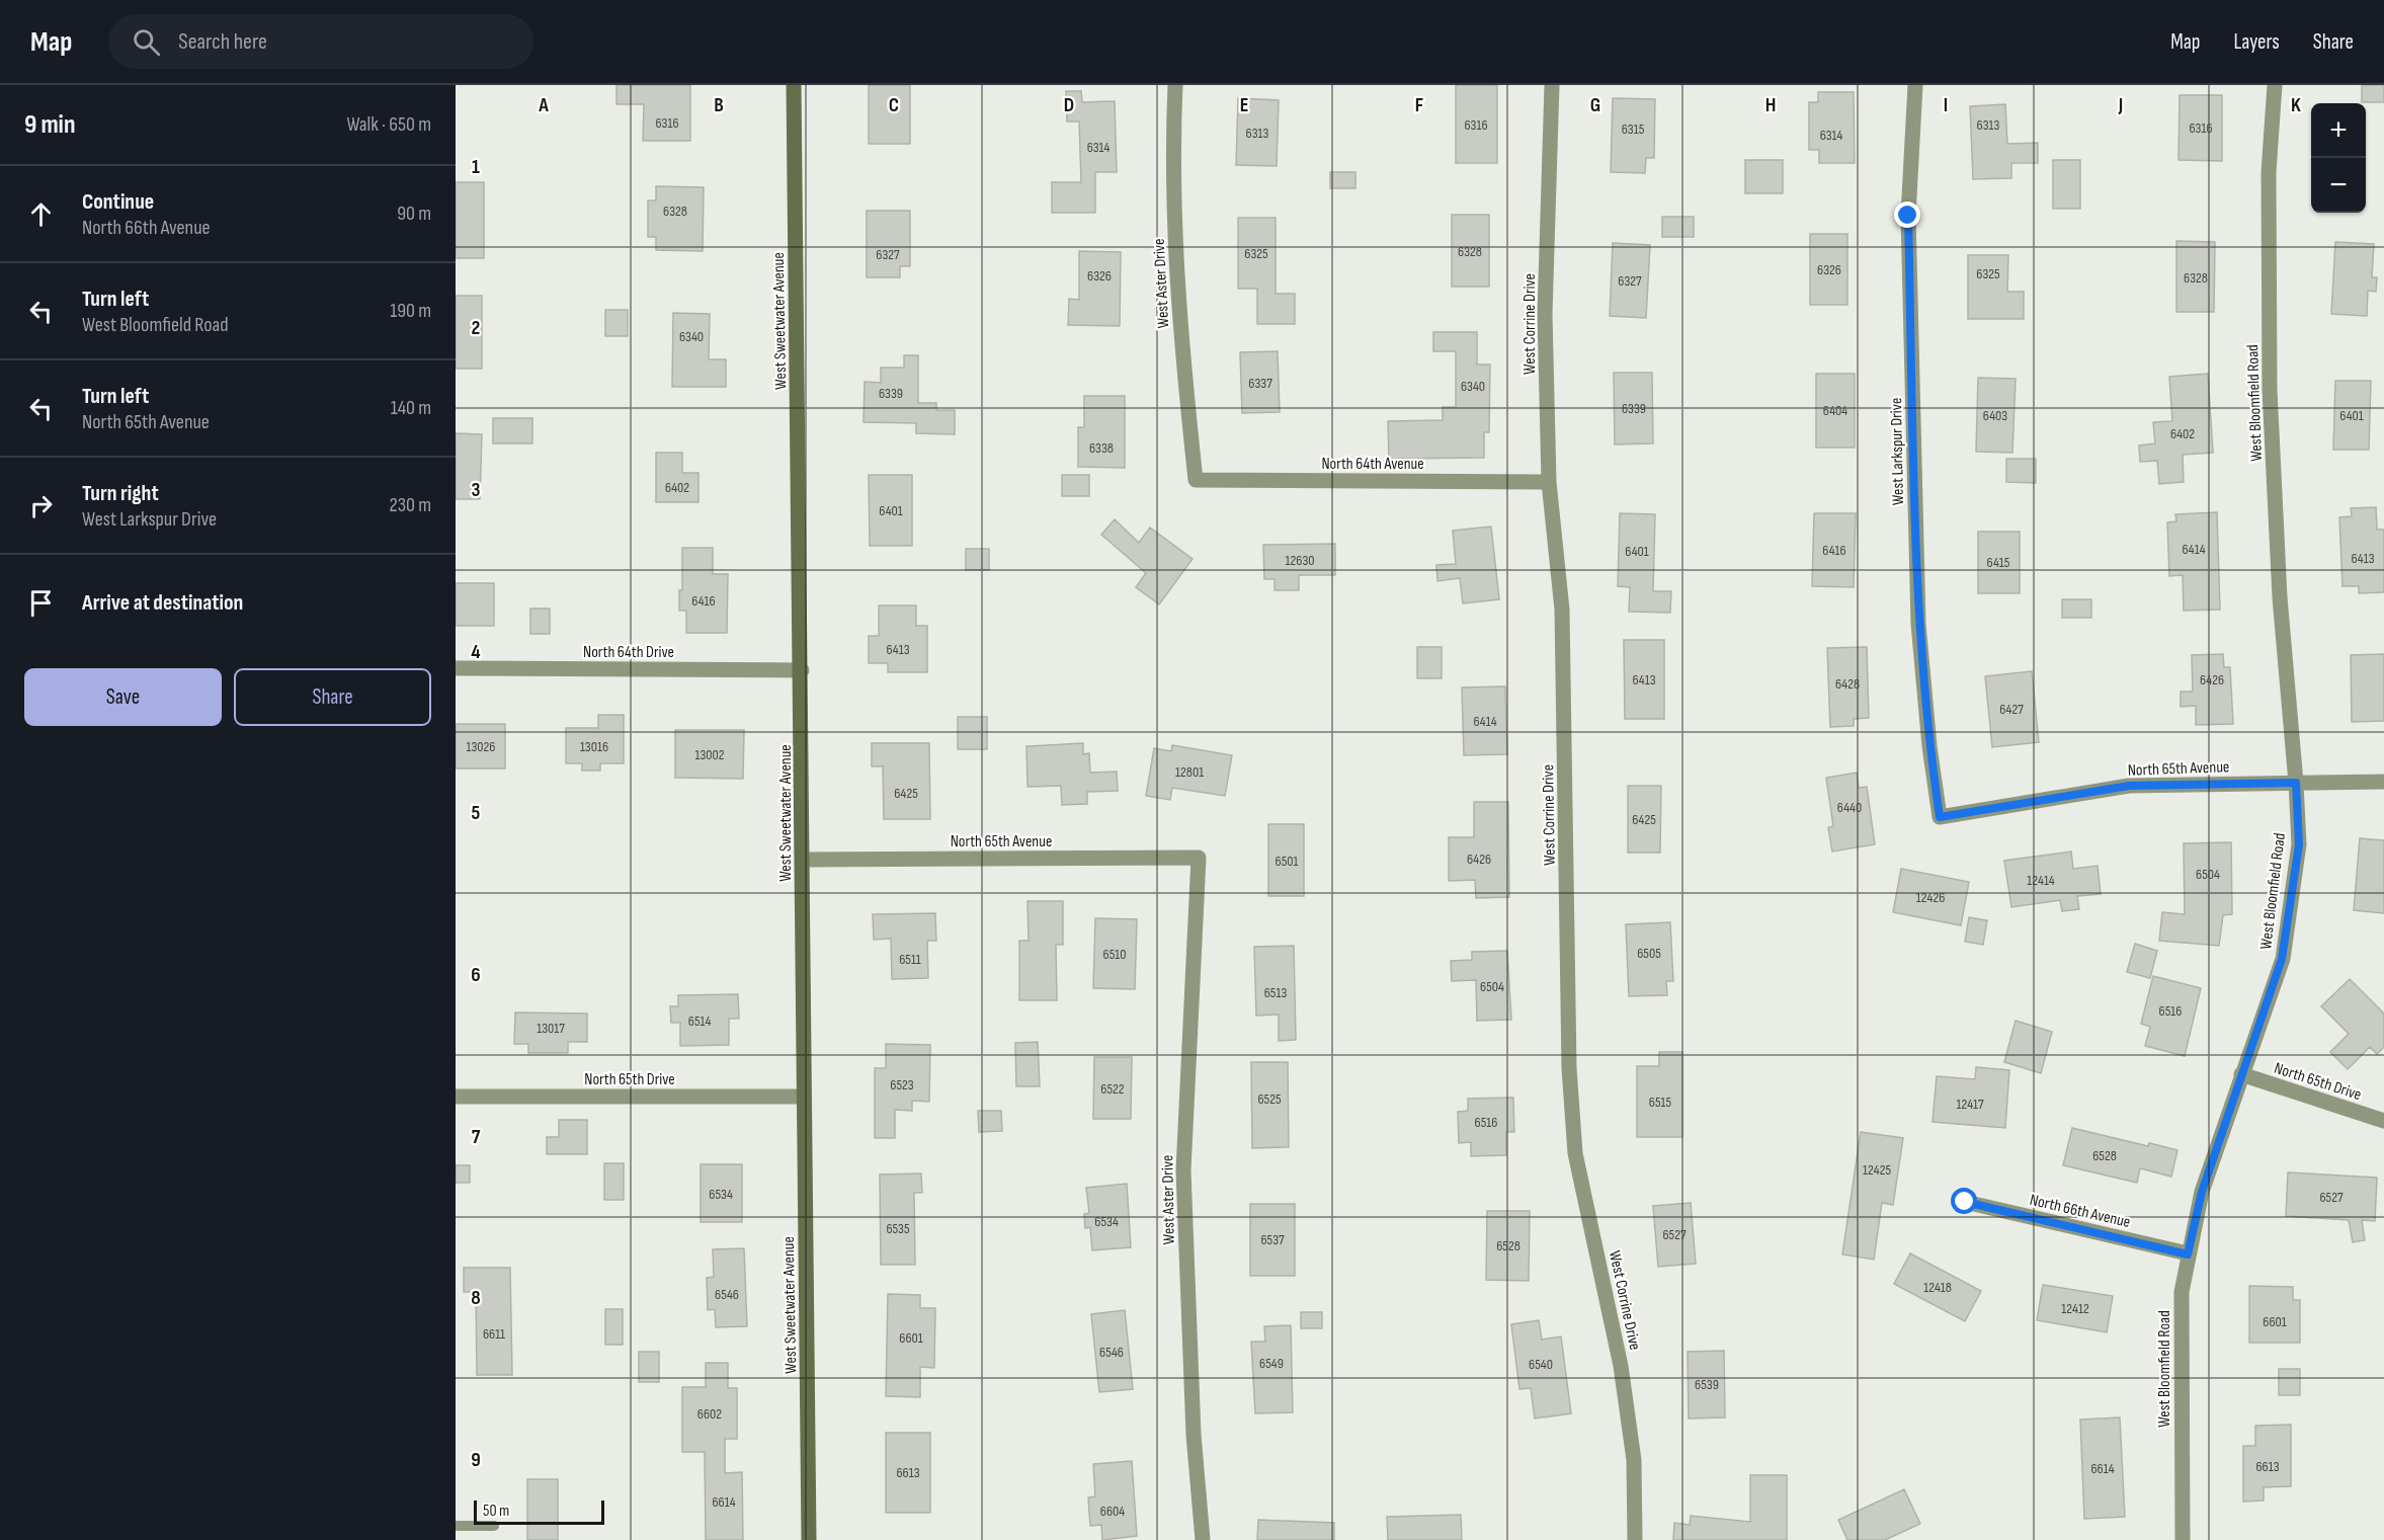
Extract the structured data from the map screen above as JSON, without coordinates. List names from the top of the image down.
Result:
{
  "streets": {
    "street": [
      "West Aster Drive",
      "West Sweetwater Avenue",
      "West Corrine Drive",
      "West Bloomfield Road",
      "West Larkspur Drive",
      "North 64th Avenue",
      "North 64th Drive",
      "North 65th Avenue",
      "North 65th Drive",
      "North 66th Avenue"
    ]
  },
  "crossings": [
    ["West Aster Drive", "North 64th Avenue"],
    ["West Aster Drive", "North 65th Avenue"],
    ["West Sweetwater Avenue", "North 64th Drive"],
    ["West Sweetwater Avenue", "North 65th Avenue"],
    ["West Sweetwater Avenue", "North 65th Drive"],
    ["West Corrine Drive", "North 64th Avenue"],
    ["West Bloomfield Road", "North 65th Avenue"],
    ["West Bloomfield Road", "North 65th Drive"],
    ["West Bloomfield Road", "North 66th Avenue"],
    ["West Larkspur Drive", "North 65th Avenue"]
  ],
  "house_numbers": [
    "6316",
    "6316",
    "6313",
    "6316",
    "6315",
    "6313",
    "6314",
    "6314",
    "6328",
    "6328",
    "6325",
    "6327",
    "6326",
    "6325",
    "6326",
    "6328",
    "6327",
    "6340",
    "6337",
    "6340",
    "6339",
    "6339",
    "6404",
    "6403",
    "6401",
    "6402",
    "6338",
    "6402",
    "6401",
    "6414",
    "6416",
    "6401",
    "6413",
    "12630",
    "6415",
    "6416",
    "6413",
    "6413",
    "6426",
    "6428",
    "6427",
    "6414",
    "13026",
    "13016",
    "13002",
    "12801",
    "6425",
    "6440",
    "6425",
    "6426",
    "6501",
    "6504",
    "12414",
    "12426",
    "6505",
    "6510",
    "6511",
    "6504",
    "6513",
    "6516",
    "6514",
    "13017",
    "6523",
    "6522",
    "6525",
    "6515",
    "12417",
    "6516",
    "6528",
    "12425",
    "6534",
    "6527",
    "6534",
    "6535",
    "6527",
    "6537",
    "6528",
    "12418",
    "6546",
    "12412",
    "6601",
    "6611",
    "6601",
    "6546",
    "6549",
    "6540",
    "6539",
    "6602",
    "6613",
    "6614",
    "6613",
    "6614",
    "6604"
  ],
  "scale_bar": "50 m",
  "page": {
    "header": "Map",
    "search": "Search here",
    "nav": ["Map", "Layers", "Share"],
    "heading": ["9 min", "Walk · 650 m"],
    "map_buttons": ["+", "−"],
    "list": [
      ["Continue", "North 66th Avenue", "90 m"],
      ["Turn left", "West Bloomfield Road", "190 m"],
      ["Turn left", "North 65th Avenue", "140 m"],
      ["Turn right", "West Larkspur Drive", "230 m"],
      "Arrive at destination"
    ],
    "buttons": ["Save", "Share"],
    "scale": "50 m"
  },
  "grid": {
    "columns": [
      "A",
      "B",
      "C",
      "D",
      "E",
      "F",
      "G",
      "H",
      "I",
      "J",
      "K"
    ],
    "rows": [
      "1",
      "2",
      "3",
      "4",
      "5",
      "6",
      "7",
      "8",
      "9"
    ]
  }
}
